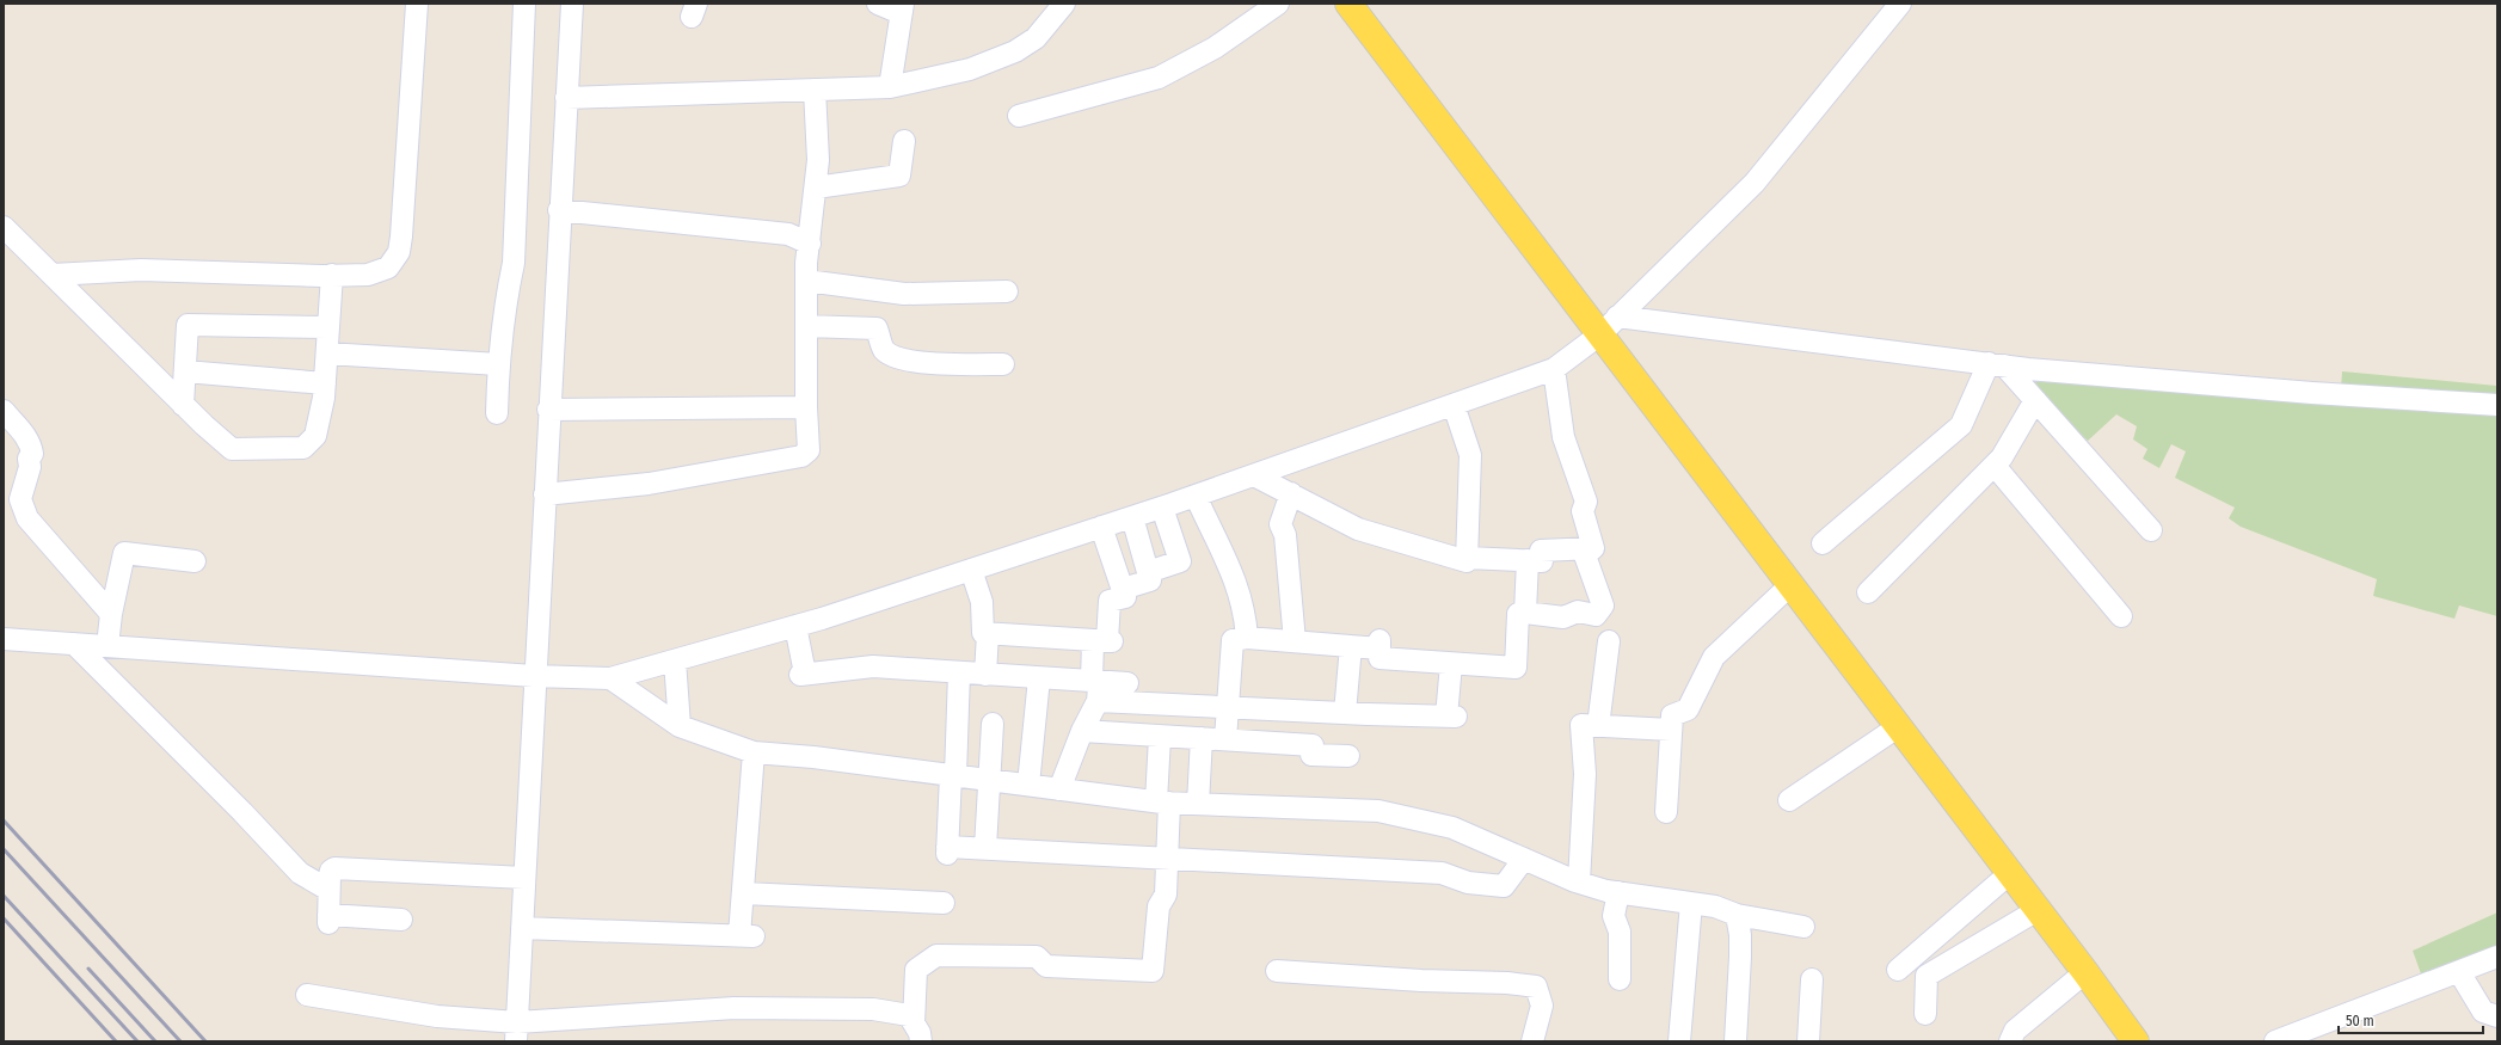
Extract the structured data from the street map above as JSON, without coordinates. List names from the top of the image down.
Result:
{
  "scale_bar": "50 m"
}
